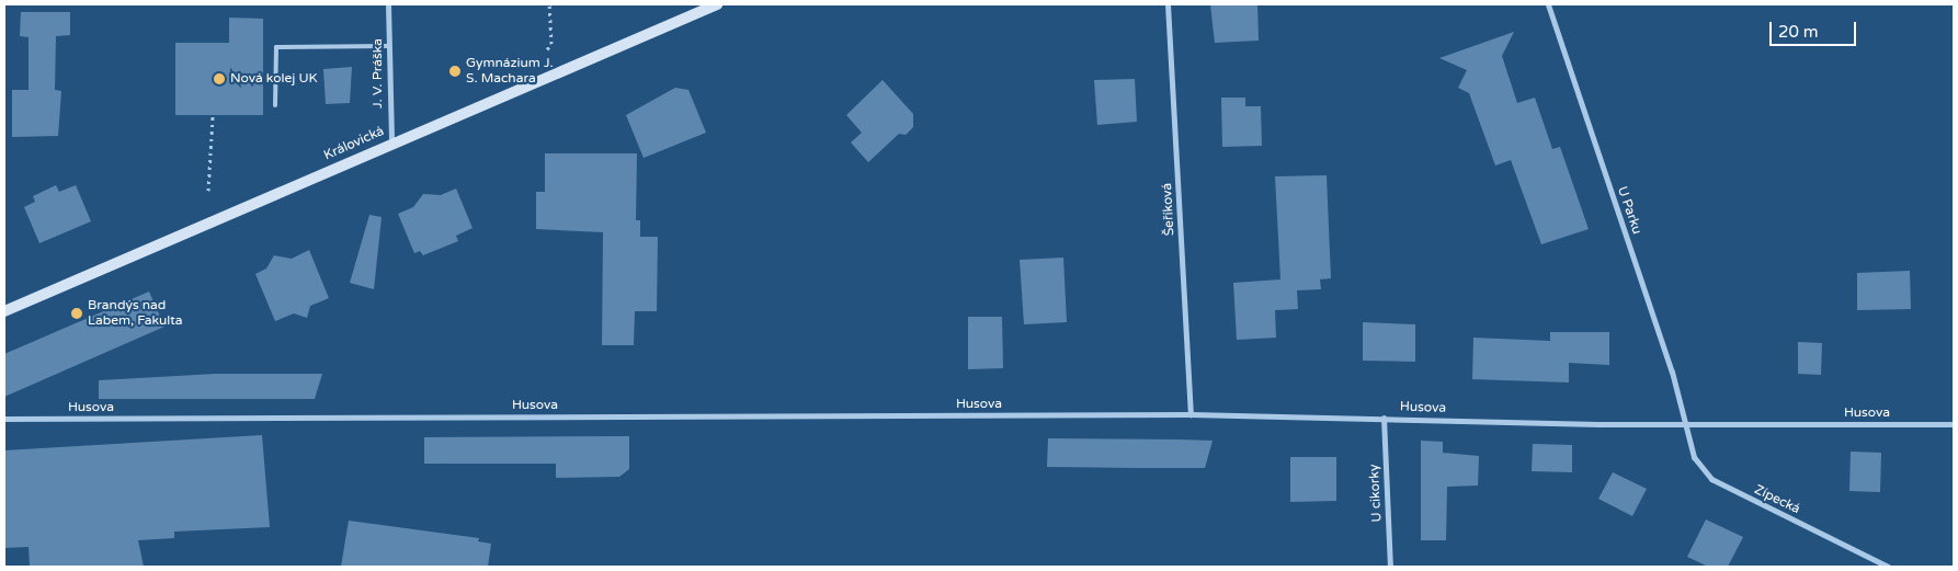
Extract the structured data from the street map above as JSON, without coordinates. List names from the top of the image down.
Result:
{
  "streets": {
    "main road": ["Královická"],
    "street": [
      "J. V. Práška",
      "Šeříková",
      "U Parku",
      "Husova",
      "U cikorky",
      "Zípecká"
    ]
  },
  "crossings": [
    ["J. V. Práška", "Královická"],
    ["Šeříková", "Husova"],
    ["U Parku", "Husova"],
    ["U Parku", "Zípecká"],
    ["Husova", "U cikorky"],
    ["Husova", "Zípecká"]
  ],
  "places": ["Gymnázium J. S. Machara", "Nová kolej UK", "Brandýs nad Labem, Fakulta"],
  "scale_bar": "20 m"
}
